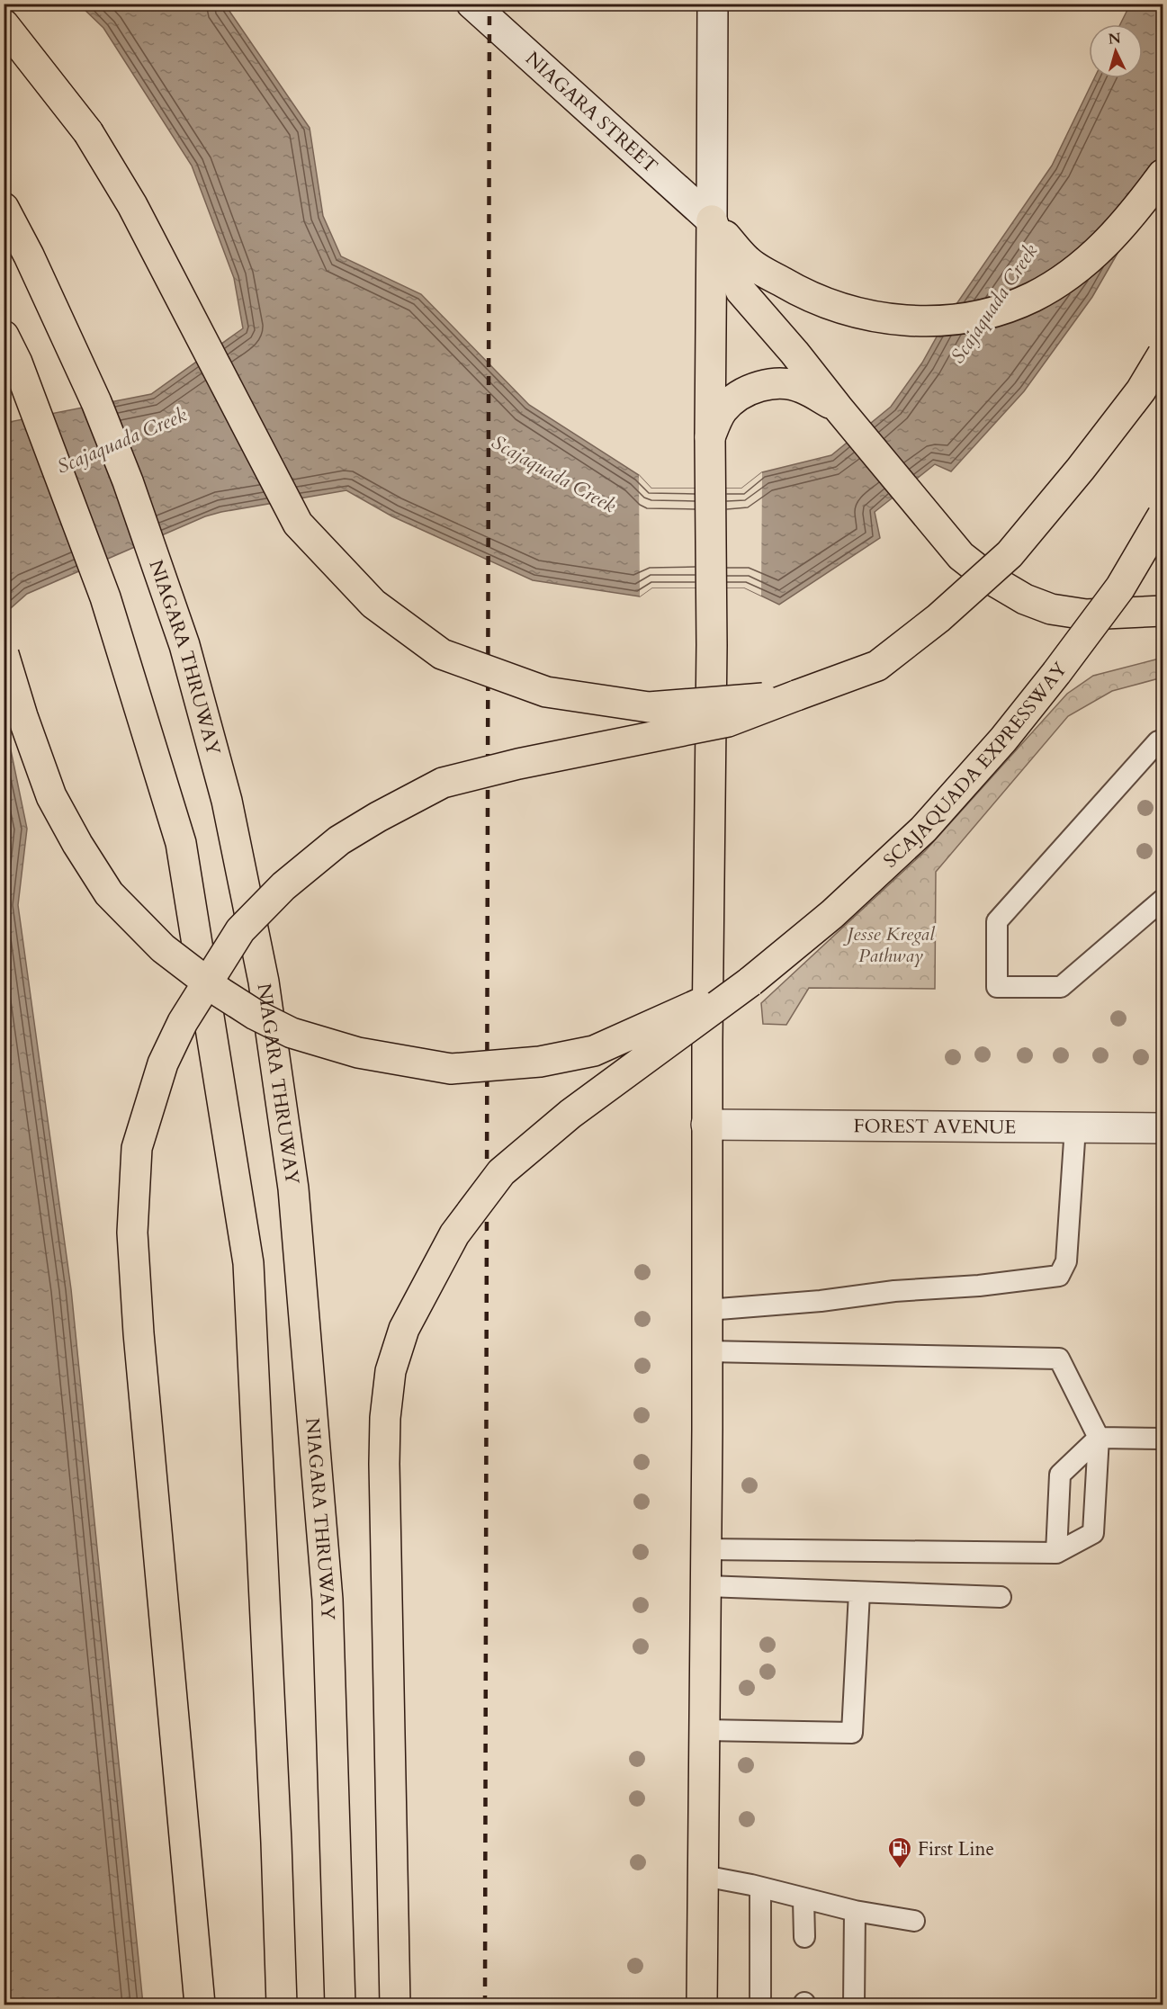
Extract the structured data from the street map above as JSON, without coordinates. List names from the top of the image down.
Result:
{
  "streets": {
    "main road": [
      "NIAGARA STREET",
      "NIAGARA THRUWAY",
      "SCAJAQUADA EXPRESSWAY",
      "FOREST AVENUE"
    ]
  },
  "water": ["Scajaquada Creek"],
  "parks": ["Jesse Kregal Pathway"],
  "places": {
    "fuel station": ["First Line"]
  },
  "north": "top"
}
